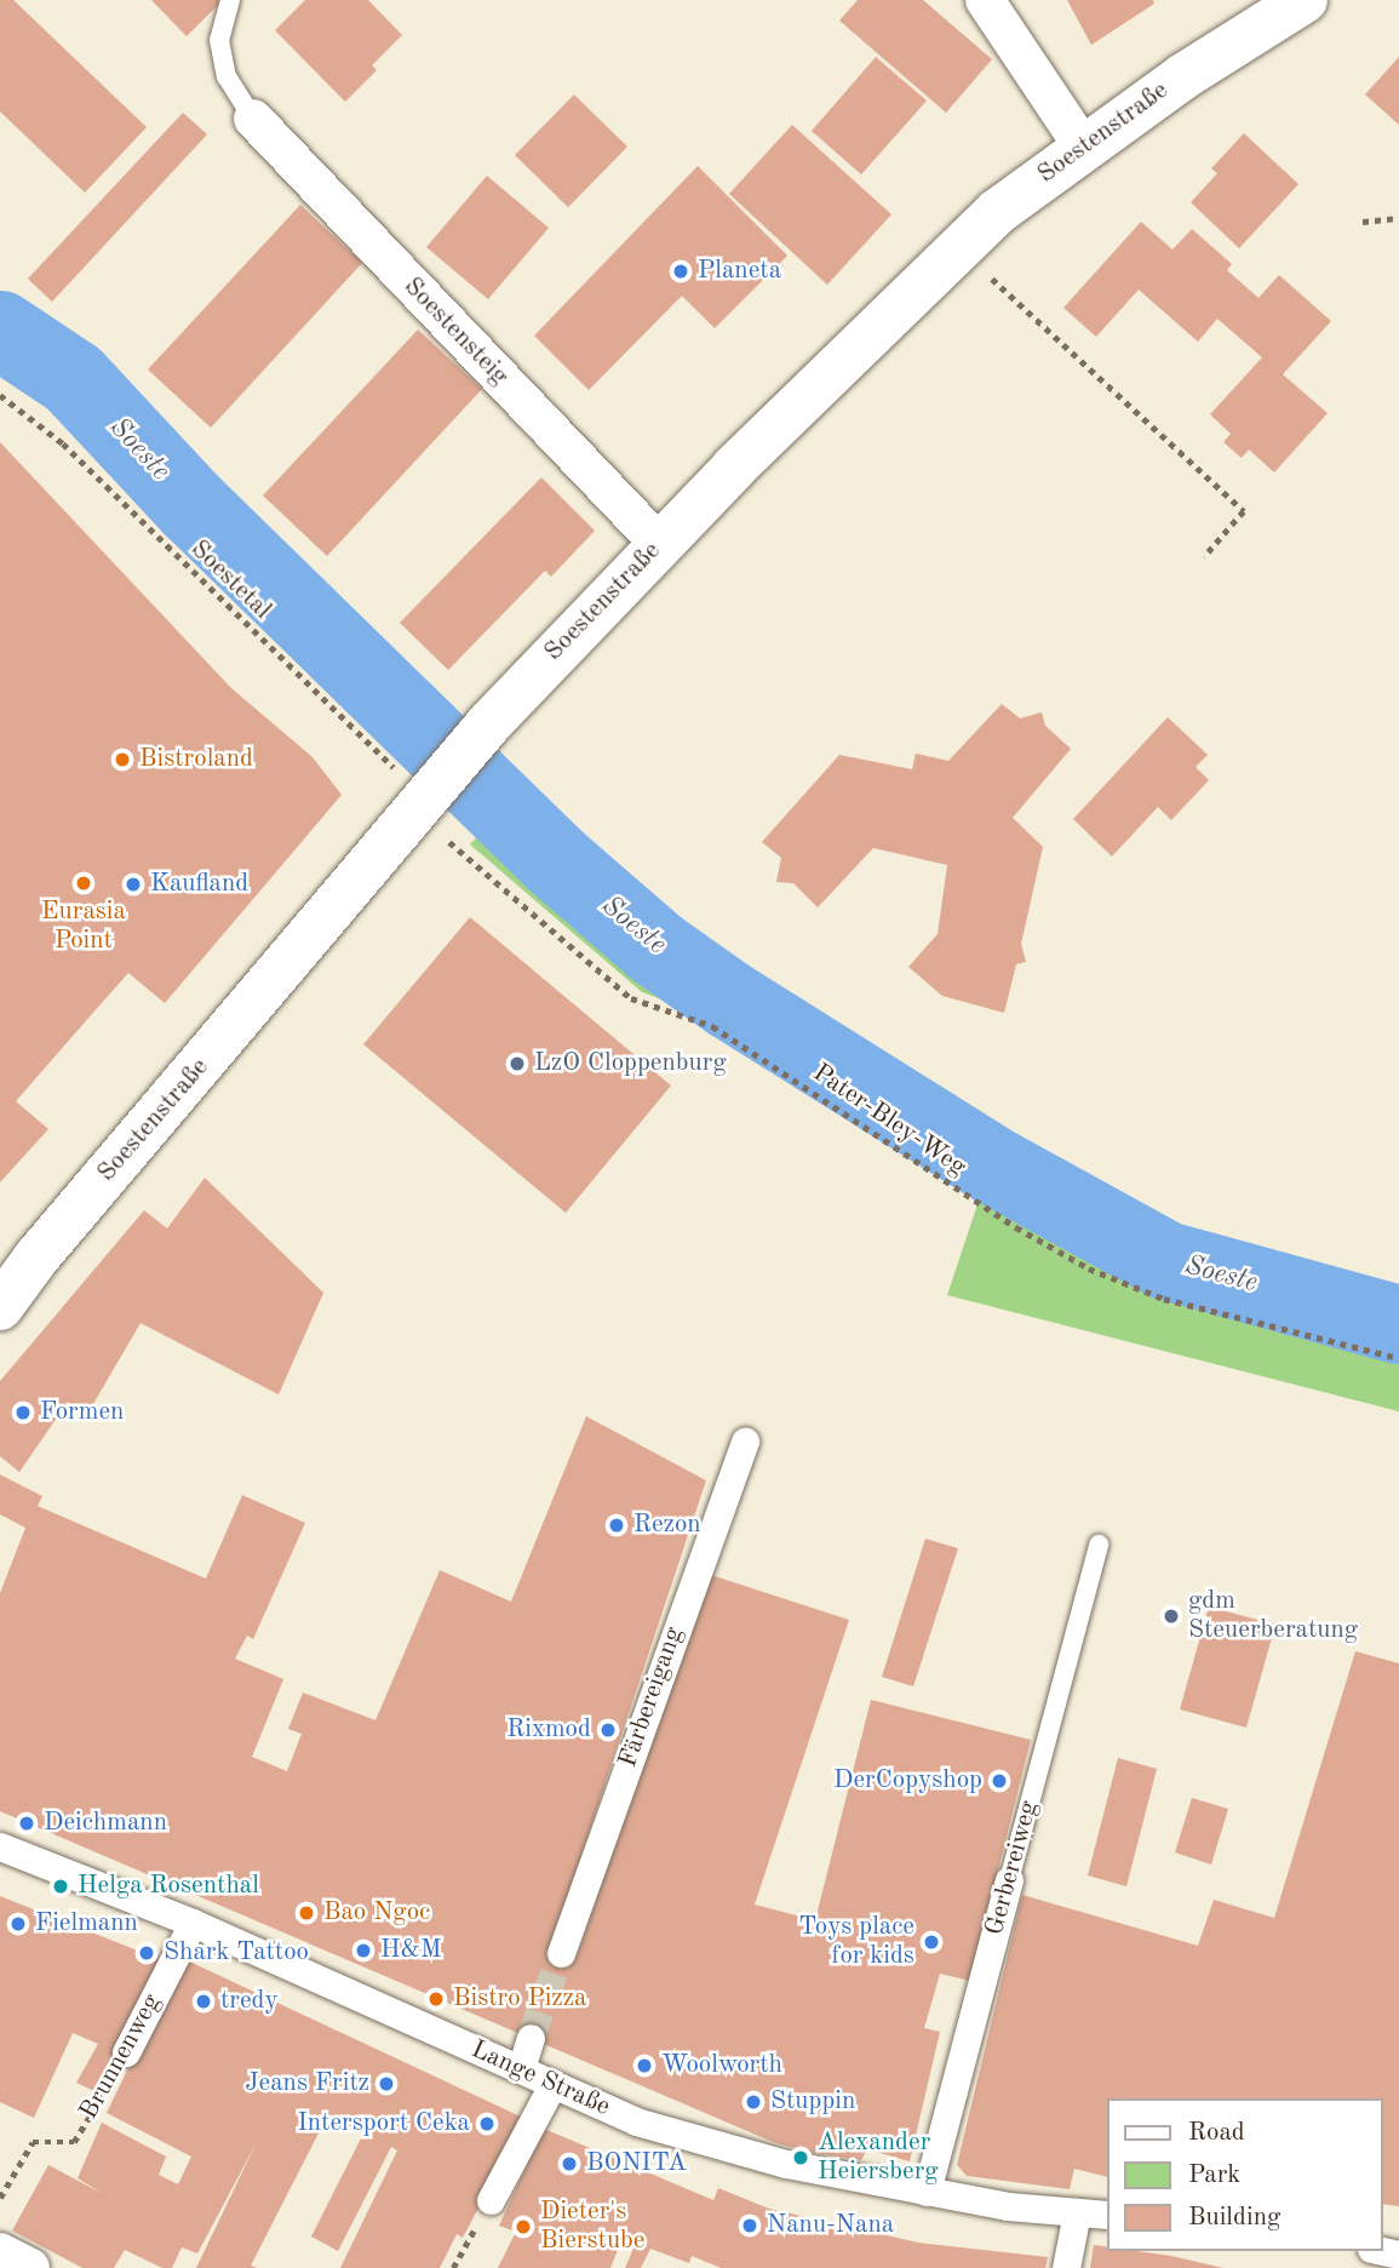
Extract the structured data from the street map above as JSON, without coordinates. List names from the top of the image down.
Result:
{
  "streets": {
    "street": [
      "Soestenstraße",
      "Soestensteig",
      "Färbereigang",
      "Gerbereiweg",
      "Brunnenweg",
      "Lange Straße"
    ],
    "path": ["Soestetal", "Pater-Bley-Weg"]
  },
  "crossings": [
    ["Soestenstraße", "Soestensteig"],
    ["Soestenstraße", "Soestetal"],
    ["Soestenstraße", "Pater-Bley-Weg"],
    ["Soestetal", "Pater-Bley-Weg"],
    ["Gerbereiweg", "Lange Straße"],
    ["Brunnenweg", "Lange Straße"]
  ],
  "water": ["Soeste"],
  "places": [
    "Planeta",
    "Bistroland",
    "Eurasia Point",
    "Kaufland",
    "LzO Cloppenburg",
    "Formen",
    "Rezon",
    "gdm Steuerberatung",
    "Rixmod",
    "DerCopyshop",
    "Deichmann",
    "Helga Rosenthal",
    "Bao Ngoc",
    "Fielmann",
    "Toys place for kids",
    "H&M",
    "Shark Tattoo",
    "Bistro Pizza",
    "tredy",
    "Woolworth",
    "Jeans Fritz",
    "Stuppin",
    "Intersport Ceka",
    "Alexander Heiersberg",
    "BONITA",
    "Nanu-Nana",
    "Dieter's Bierstube"
  ],
  "legend": ["Road", "Park", "Building"]
}
